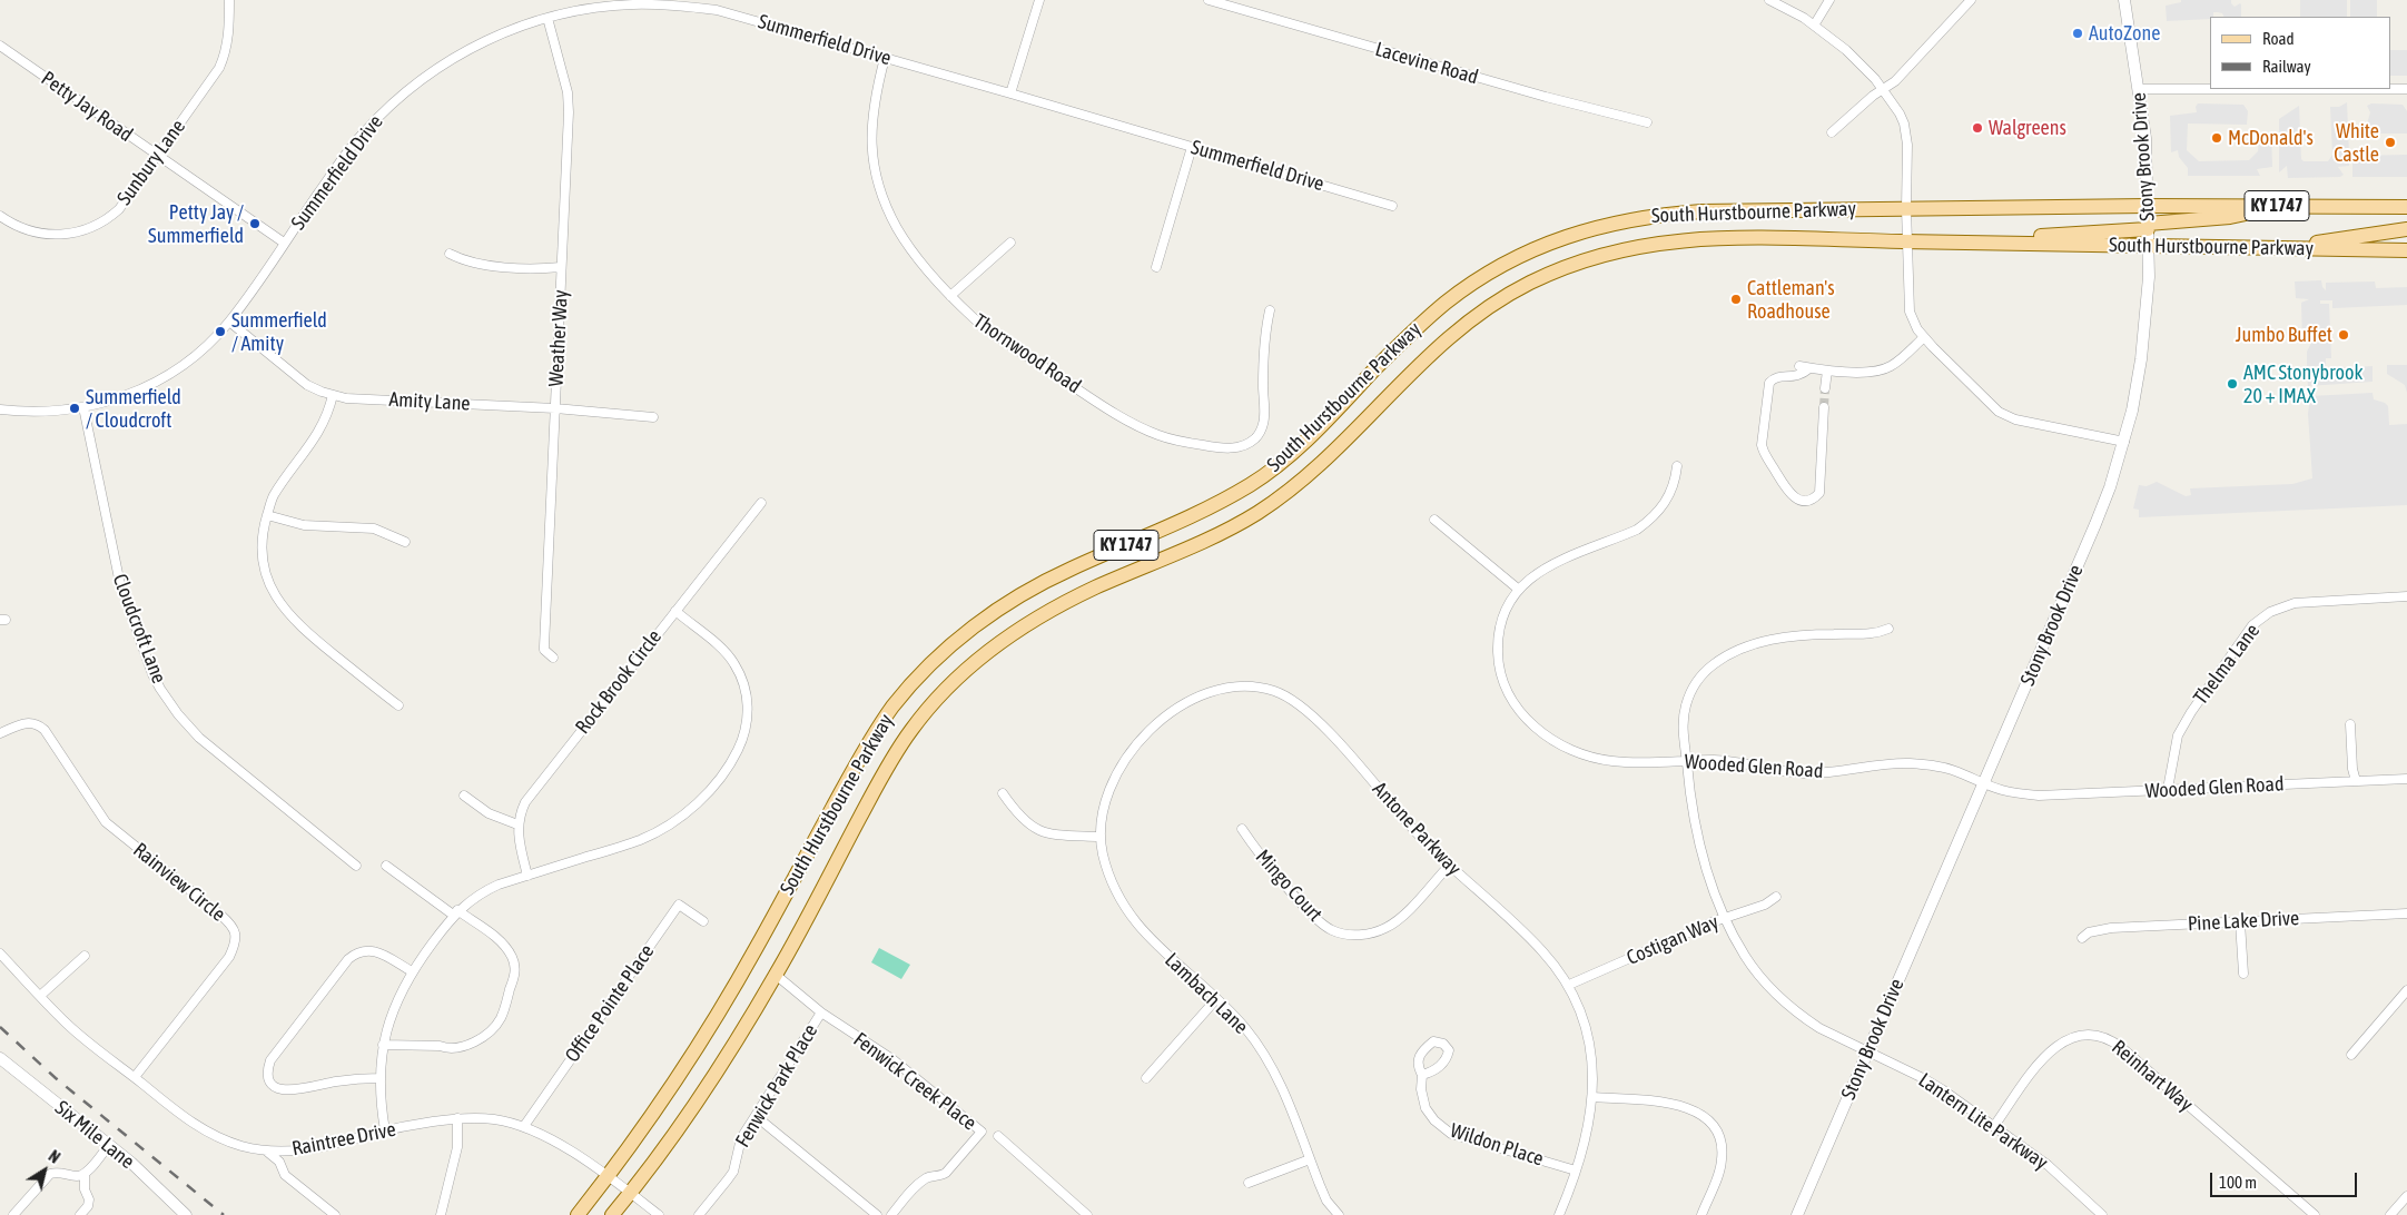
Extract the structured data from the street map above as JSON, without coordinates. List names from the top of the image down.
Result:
{
  "streets": {
    "main road": ["KY 1747", "South Hurstbourne Parkway"],
    "street": [
      "Summerfield Drive",
      "Lacevine Road",
      "Petty Jay Road",
      "Stony Brook Drive",
      "Sunbury Lane",
      "Weather Way",
      "Thornwood Road",
      "Amity Lane",
      "Cloudcroft Lane",
      "Thelma Lane",
      "Rock Brook Circle",
      "Wooded Glen Road",
      "Antone Parkway",
      "Rainview Circle",
      "Mingo Court",
      "Pine Lake Drive",
      "Costigan Way",
      "Lambach Lane",
      "Office Pointe Place",
      "Reinhart Way",
      "Fenwick Creek Place",
      "Fenwick Park Place",
      "Lantern Lite Parkway",
      "Six Mile Lane",
      "Raintree Drive",
      "Wildon Place"
    ]
  },
  "crossings": [
    ["Summerfield Drive", "Petty Jay Road"],
    ["Summerfield Drive", "Weather Way"],
    ["Summerfield Drive", "Thornwood Road"],
    ["Summerfield Drive", "Amity Lane"],
    ["Summerfield Drive", "Cloudcroft Lane"],
    ["Petty Jay Road", "Sunbury Lane"],
    ["Stony Brook Drive", "South Hurstbourne Parkway"],
    ["Stony Brook Drive", "Wooded Glen Road"],
    ["Stony Brook Drive", "Lantern Lite Parkway"],
    ["South Hurstbourne Parkway", "Fenwick Creek Place"],
    ["South Hurstbourne Parkway", "Raintree Drive"],
    ["Weather Way", "Amity Lane"],
    ["Thelma Lane", "Wooded Glen Road"],
    ["Wooded Glen Road", "Lantern Lite Parkway"],
    ["Antone Parkway", "Mingo Court"],
    ["Antone Parkway", "Costigan Way"],
    ["Antone Parkway", "Lambach Lane"],
    ["Antone Parkway", "Wildon Place"],
    ["Rainview Circle", "Raintree Drive"],
    ["Costigan Way", "Lantern Lite Parkway"],
    ["Office Pointe Place", "Raintree Drive"],
    ["Reinhart Way", "Lantern Lite Parkway"],
    ["Fenwick Creek Place", "Fenwick Park Place"]
  ],
  "places": [
    "AutoZone",
    "Walgreens",
    "McDonald's",
    "White Castle",
    "Petty Jay / Summerfield",
    "Cattleman's Roadhouse",
    "Summerfield / Amity",
    "Jumbo Buffet",
    "AMC Stonybrook 20 + IMAX",
    "Summerfield / Cloudcroft"
  ],
  "legend": ["Road", "Railway"],
  "scale_bar": "100 m",
  "north": "top right"
}
